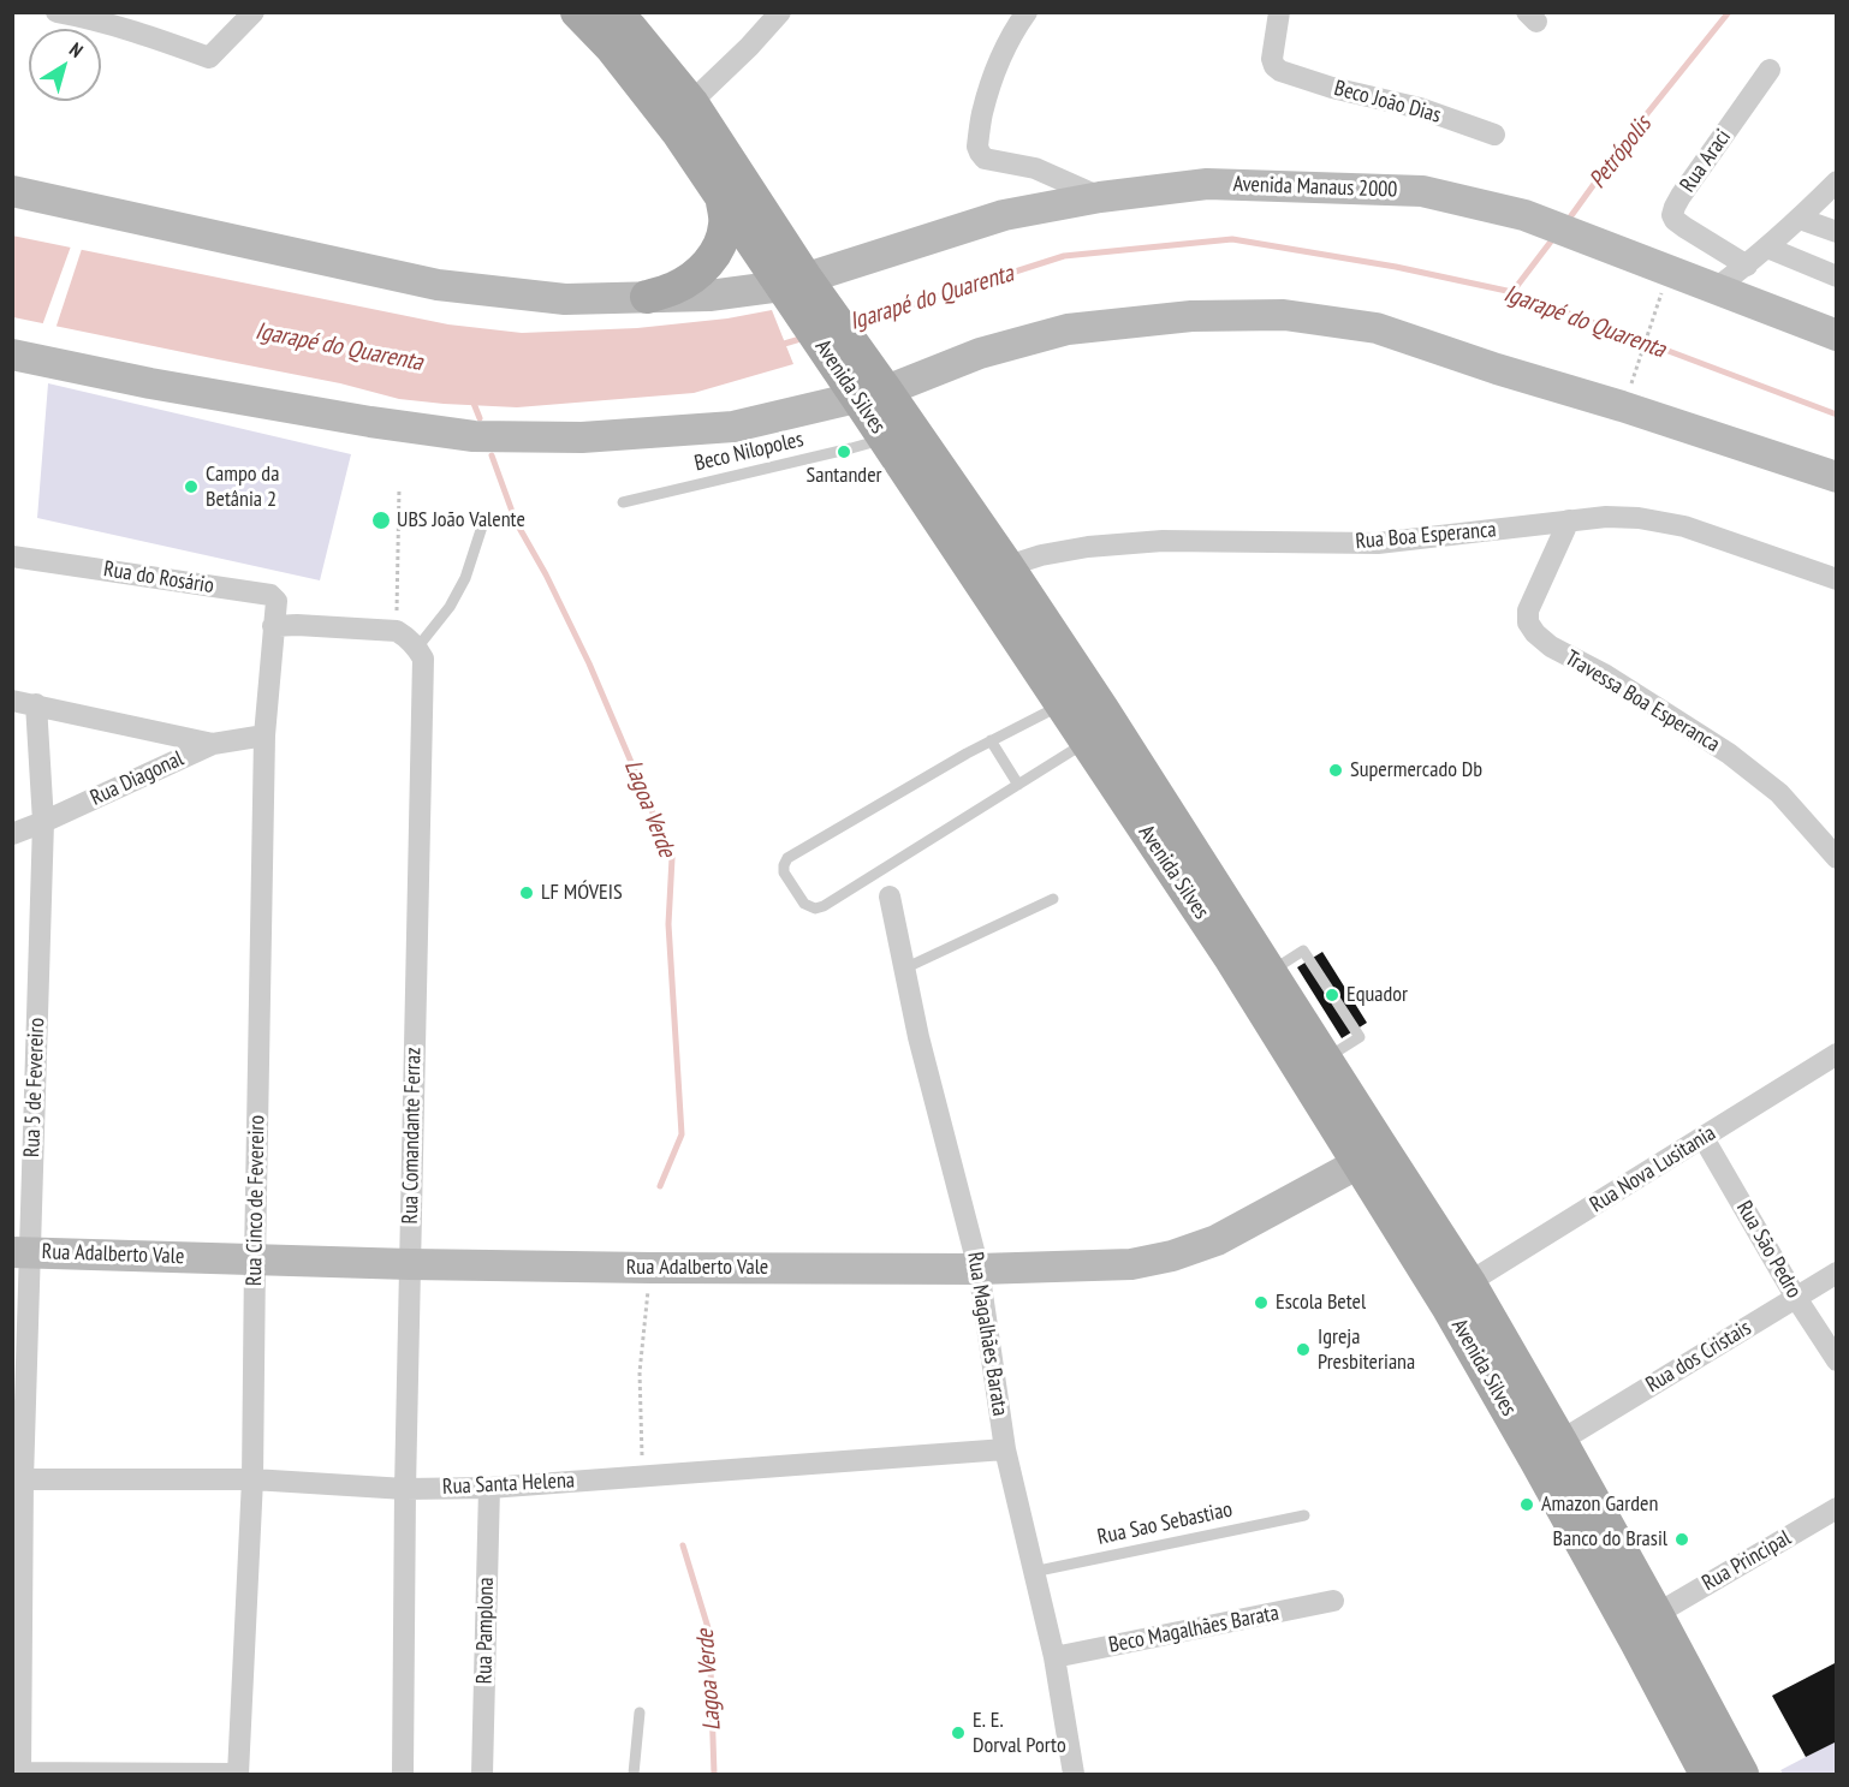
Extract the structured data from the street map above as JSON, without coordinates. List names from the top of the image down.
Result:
{
  "streets": {
    "main road": ["Avenida Silves"],
    "street": [
      "Beco João Dias",
      "Rua Araci",
      "Avenida Manaus 2000",
      "Rua Boa Esperanca",
      "Rua do Rosário",
      "Travessa Boa Esperanca",
      "Rua Diagonal",
      "Rua 5 de Fevereiro",
      "Rua Comandante Ferraz",
      "Rua Nova Lusitania",
      "Rua Cinco de Fevereiro",
      "Rua São Pedro",
      "Rua Adalberto Vale",
      "Rua Magalhães Barata",
      "Rua dos Cristais",
      "Rua Santa Helena",
      "Rua Principal",
      "Beco Magalhães Barata",
      "Rua Pamplona"
    ],
    "lane": ["Beco Nilopoles", "Rua Sao Sebastiao"]
  },
  "crossings": [
    ["Avenida Manaus 2000", "Avenida Silves"],
    ["Avenida Silves", "Beco Nilopoles"],
    ["Avenida Silves", "Rua Boa Esperanca"],
    ["Avenida Silves", "Rua Nova Lusitania"],
    ["Avenida Silves", "Rua Adalberto Vale"],
    ["Avenida Silves", "Rua dos Cristais"],
    ["Avenida Silves", "Rua Principal"],
    ["Rua Boa Esperanca", "Travessa Boa Esperanca"],
    ["Rua do Rosário", "Rua Cinco de Fevereiro"],
    ["Rua Diagonal", "Rua 5 de Fevereiro"],
    ["Rua Diagonal", "Rua Cinco de Fevereiro"],
    ["Rua 5 de Fevereiro", "Rua Adalberto Vale"],
    ["Rua 5 de Fevereiro", "Rua Santa Helena"],
    ["Rua Comandante Ferraz", "Rua Adalberto Vale"],
    ["Rua Comandante Ferraz", "Rua Santa Helena"],
    ["Rua Nova Lusitania", "Rua São Pedro"],
    ["Rua Cinco de Fevereiro", "Rua Adalberto Vale"],
    ["Rua Cinco de Fevereiro", "Rua Santa Helena"],
    ["Rua São Pedro", "Rua dos Cristais"],
    ["Rua Adalberto Vale", "Rua Magalhães Barata"],
    ["Rua Magalhães Barata", "Rua Santa Helena"],
    ["Rua Magalhães Barata", "Rua Sao Sebastiao"],
    ["Rua Magalhães Barata", "Beco Magalhães Barata"],
    ["Rua Santa Helena", "Rua Pamplona"]
  ],
  "water": ["Petrópolis", "Igarapé do Quarenta", "Lagoa Verde"],
  "places": [
    "Santander",
    "Campo da Betânia 2",
    "UBS João Valente",
    "Supermercado Db",
    "LF MÓVEIS",
    "Equador",
    "Escola Betel",
    "Igreja Presbiteriana",
    "Amazon Garden",
    "Banco do Brasil",
    "E. E. Dorval Porto"
  ],
  "north": "top right"
}
